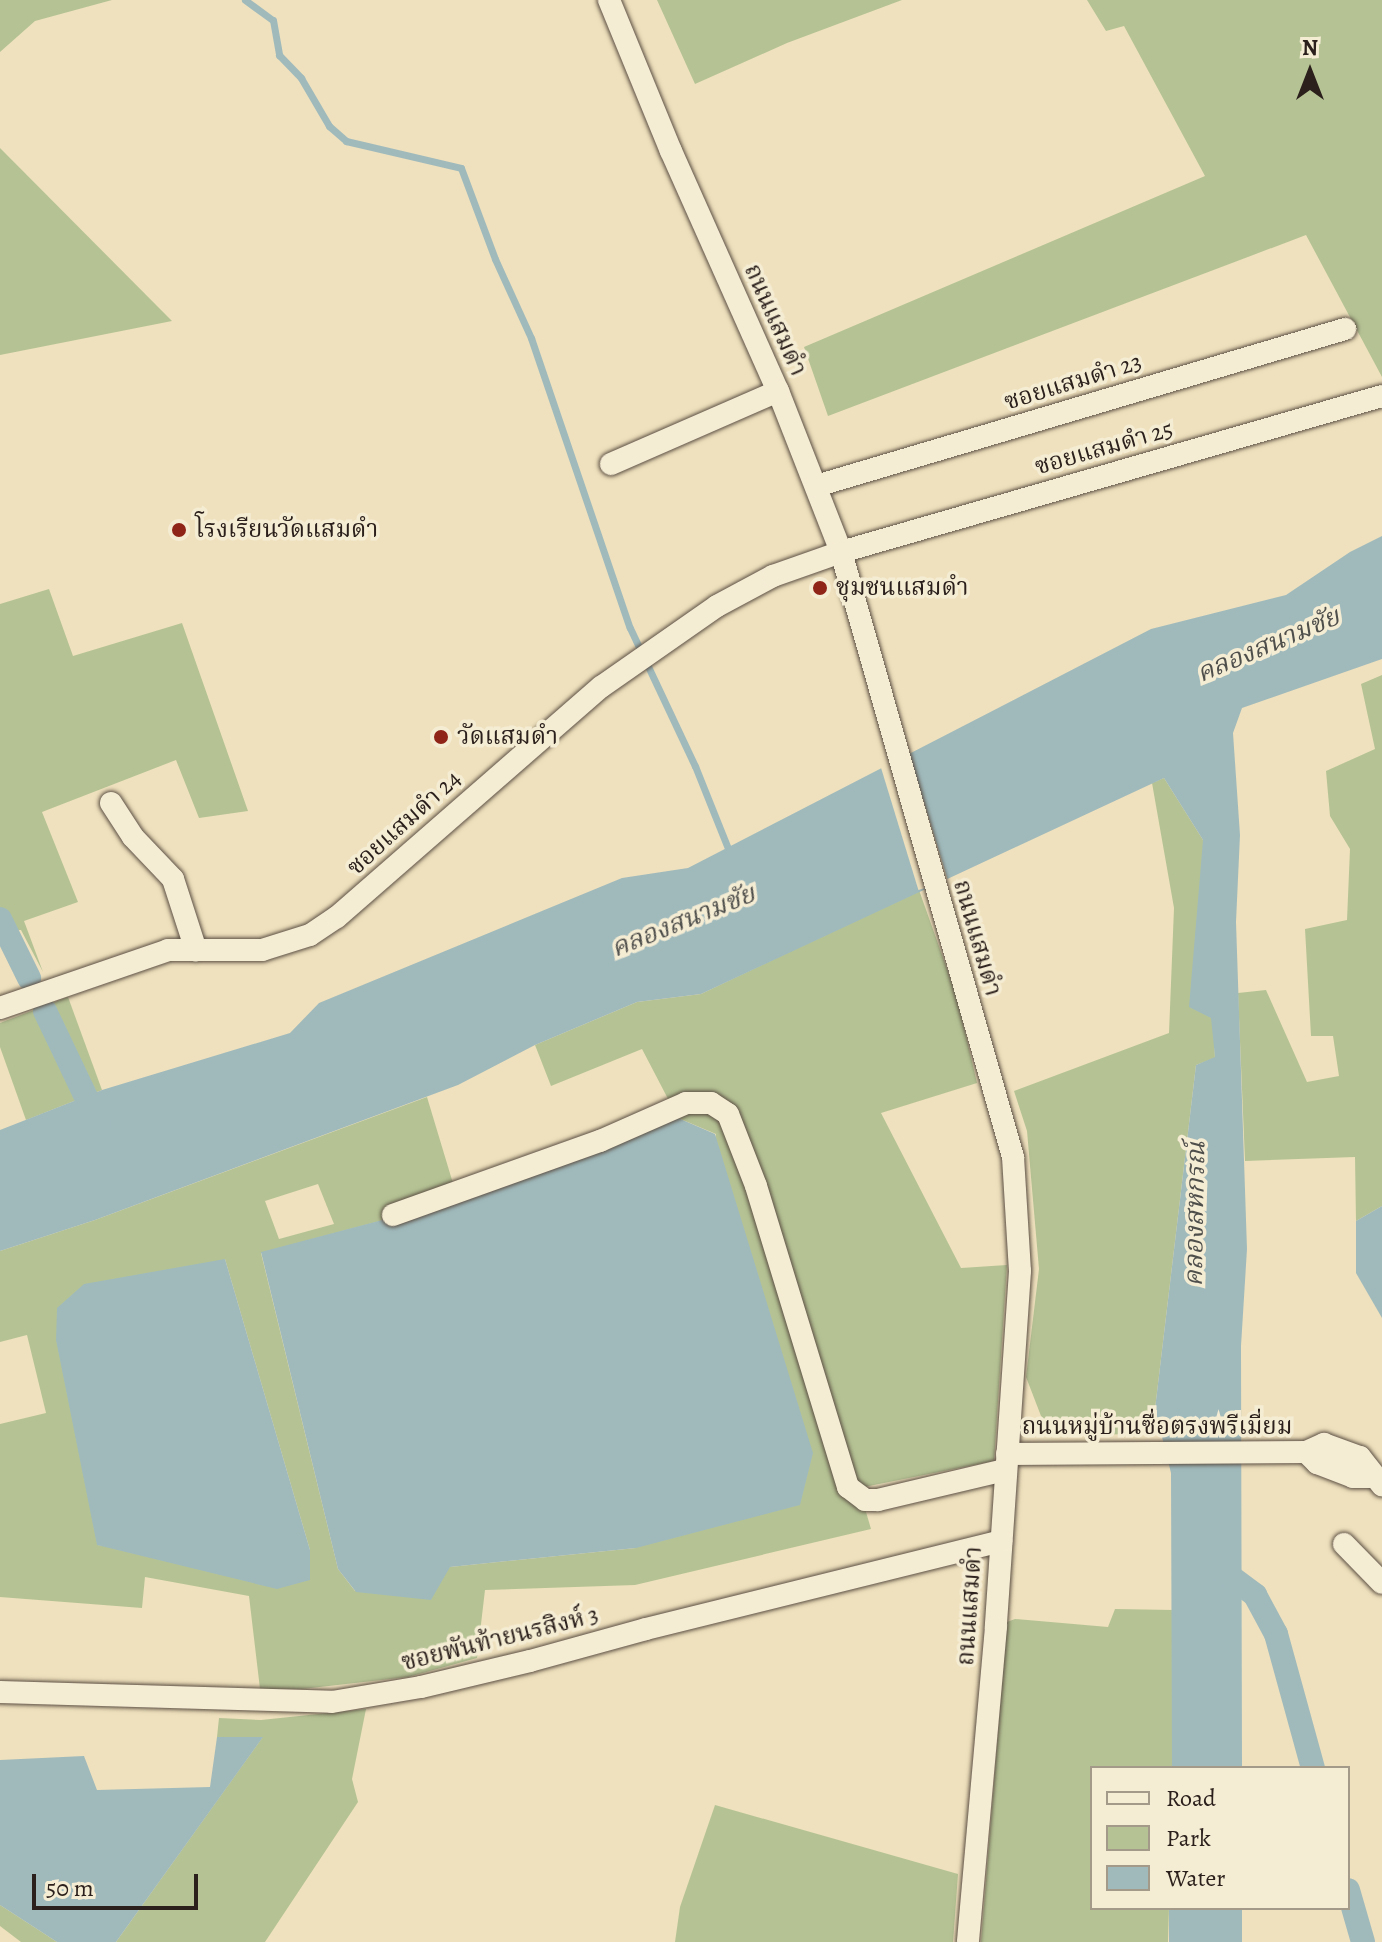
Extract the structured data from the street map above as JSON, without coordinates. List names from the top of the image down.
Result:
{
  "streets": {
    "street": [
      "ถนนแสมดำ",
      "ซอยแสมดำ 23",
      "ซอยแสมดำ 25",
      "ซอยแสมดำ 24",
      "ถนนหมู่บ้านซื่อตรงพรีเมี่ยม",
      "ซอยพันท้ายนรสิงห์ 3"
    ]
  },
  "crossings": [
    ["ถนนแสมดำ", "ซอยแสมดำ 23"],
    ["ถนนแสมดำ", "ซอยแสมดำ 25"],
    ["ถนนแสมดำ", "ซอยแสมดำ 24"],
    ["ถนนแสมดำ", "ถนนหมู่บ้านซื่อตรงพรีเมี่ยม"],
    ["ถนนแสมดำ", "ซอยพันท้ายนรสิงห์ 3"],
    ["ซอยแสมดำ 25", "ซอยแสมดำ 24"]
  ],
  "water": ["คลองสนามชัย", "คลองสหกรณ์"],
  "places": ["โรงเรียนวัดแสมดำ", "ชุมชนแสมดำ", "วัดแสมดำ"],
  "legend": ["Road", "Park", "Water"],
  "scale_bar": "50 m",
  "north": "top"
}
